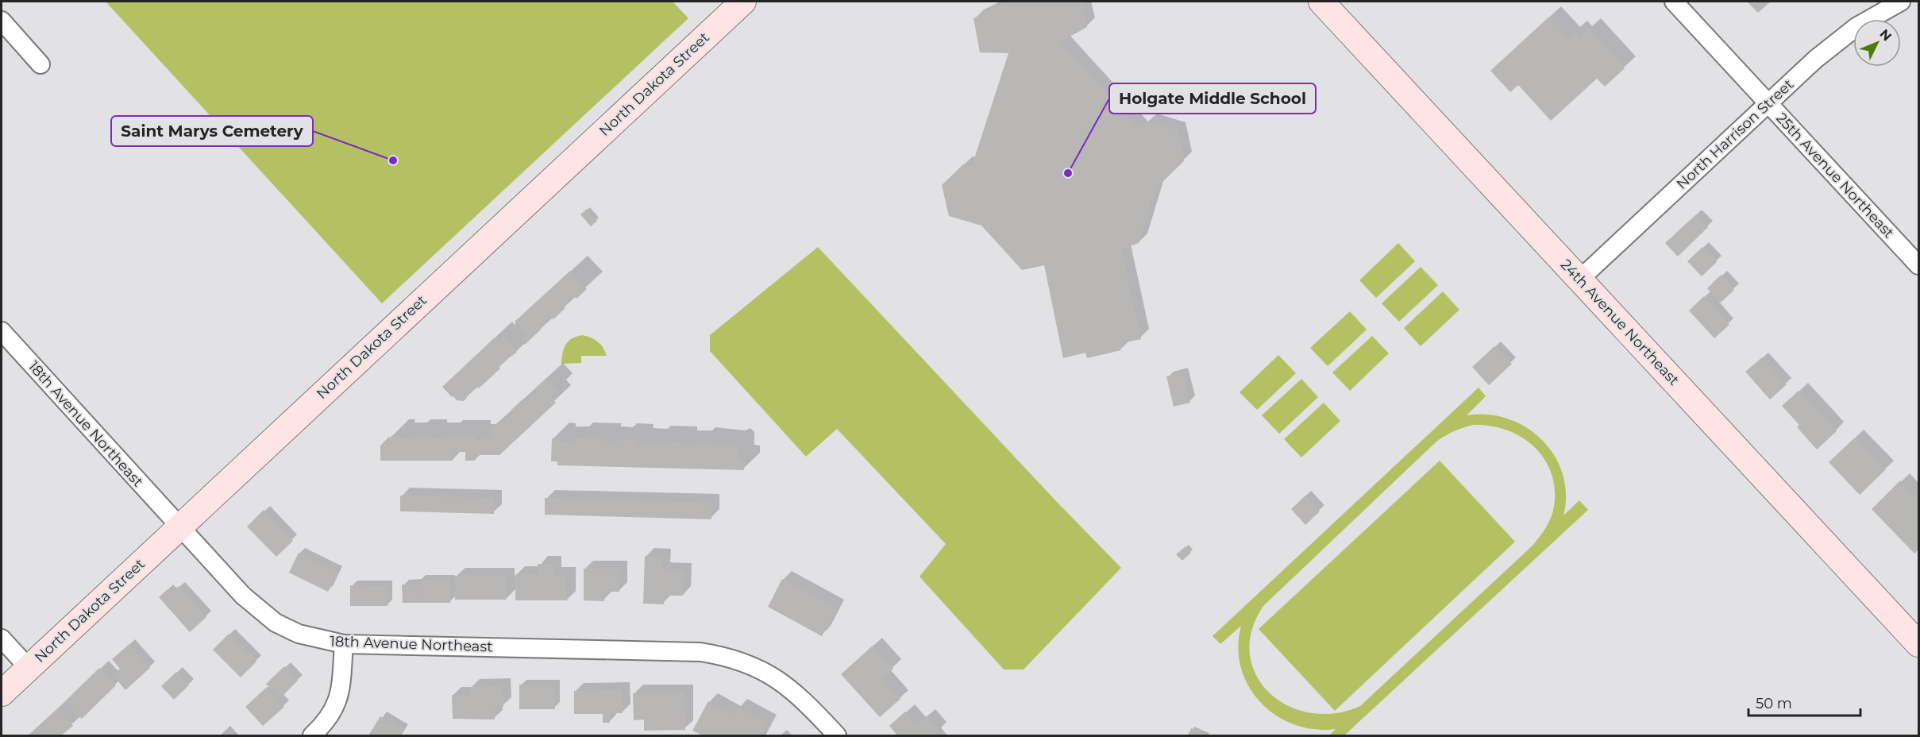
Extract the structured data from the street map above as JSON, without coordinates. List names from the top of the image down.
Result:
{
  "streets": {
    "street": [
      "North Dakota Street",
      "North Harrison Street",
      "25th Avenue Northeast",
      "24th Avenue Northeast",
      "18th Avenue Northeast"
    ]
  },
  "crossings": [
    ["North Dakota Street", "18th Avenue Northeast"],
    ["North Harrison Street", "25th Avenue Northeast"],
    ["North Harrison Street", "24th Avenue Northeast"]
  ],
  "places": ["Saint Marys Cemetery", "Holgate Middle School"],
  "scale_bar": "50 m",
  "north": "top right"
}
